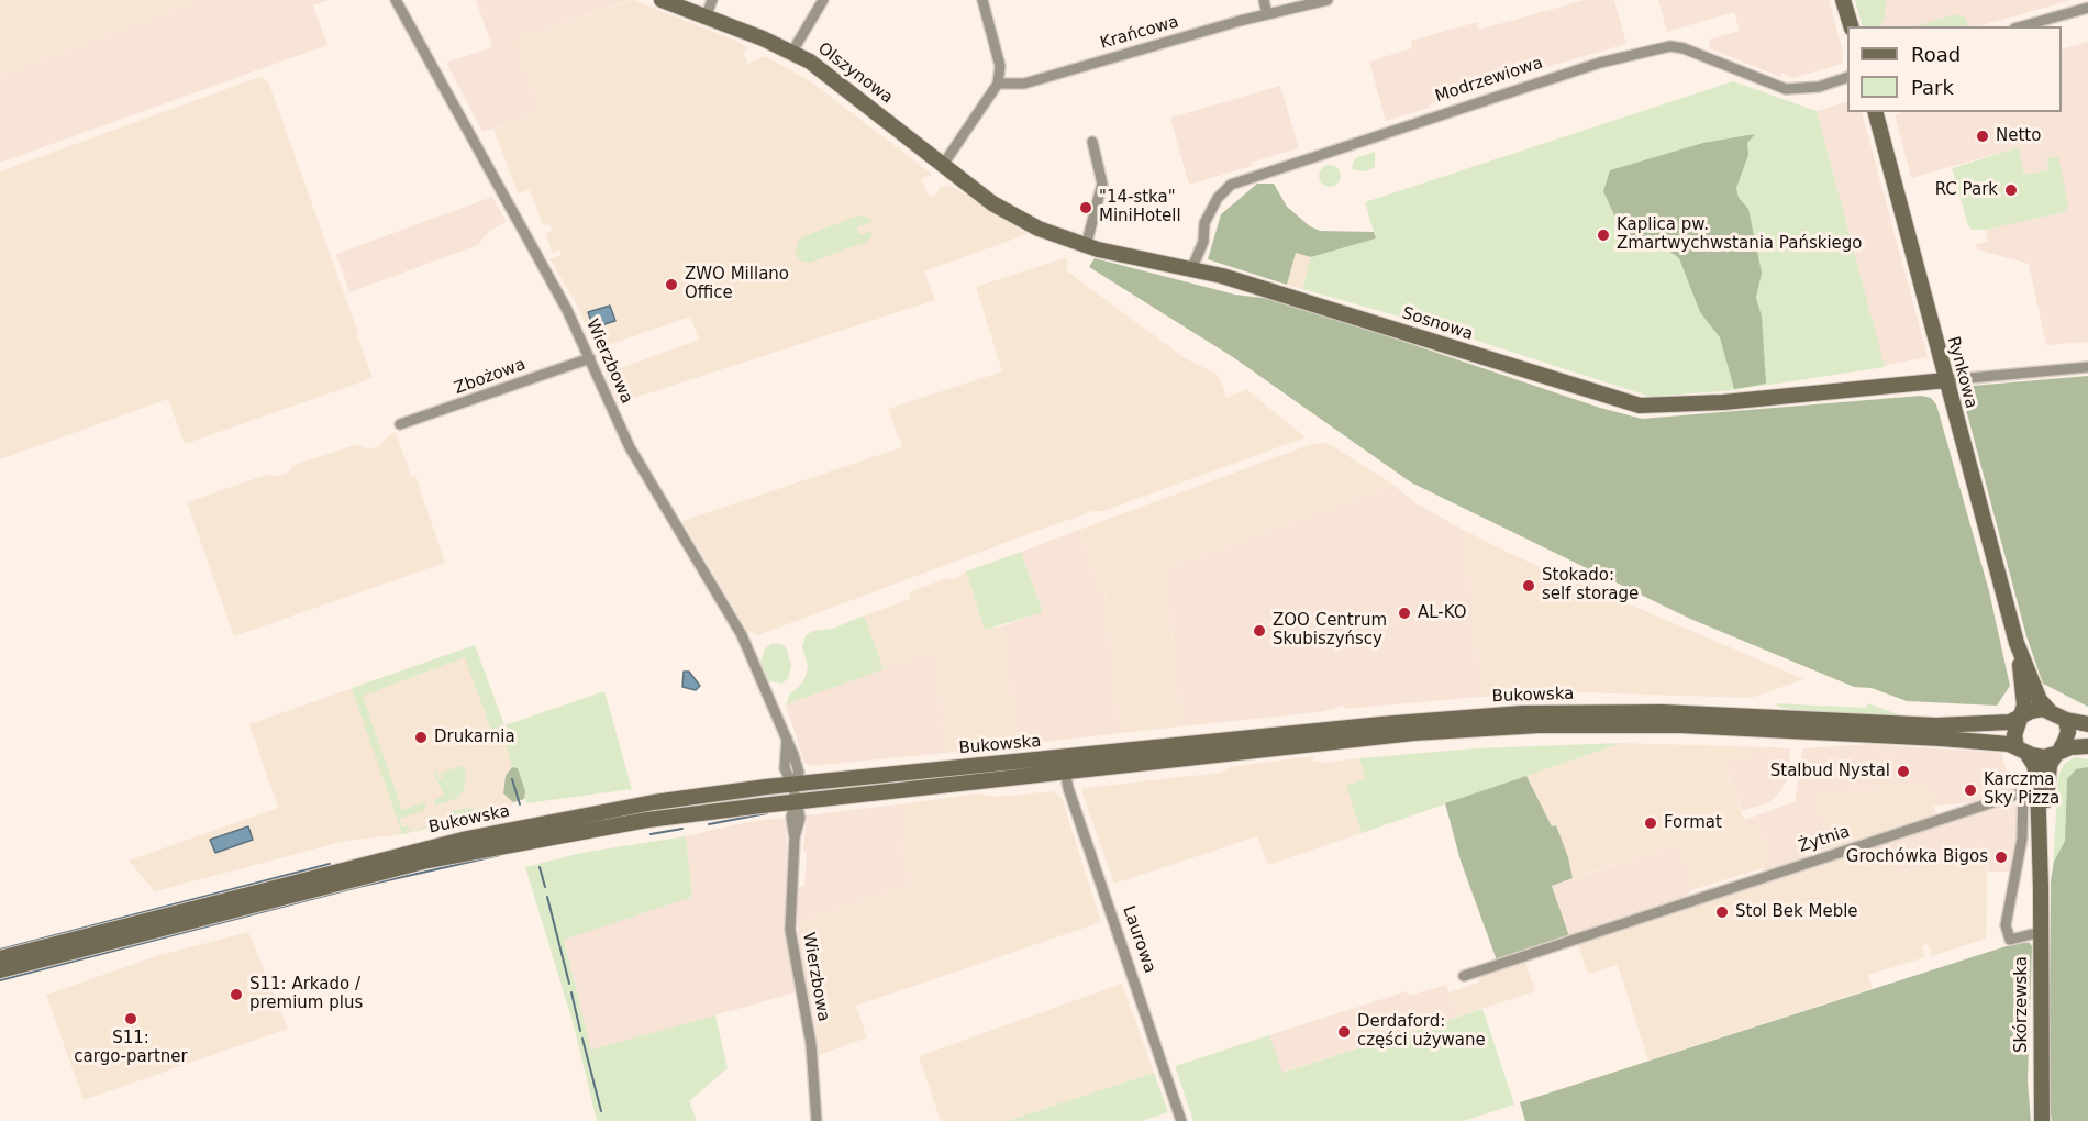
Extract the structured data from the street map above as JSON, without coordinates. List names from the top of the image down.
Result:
{
  "streets": {
    "main road": [
      "Olszynowa",
      "Sosnowa",
      "Rynkowa",
      "Bukowska",
      "Skórzewska"
    ],
    "street": [
      "Krańcowa",
      "Modrzewiowa",
      "Wierzbowa",
      "Zbożowa",
      "Żytnia",
      "Laurowa"
    ]
  },
  "crossings": [
    ["Olszynowa", "Sosnowa"],
    ["Modrzewiowa", "Sosnowa"],
    ["Sosnowa", "Rynkowa"],
    ["Wierzbowa", "Zbożowa"],
    ["Wierzbowa", "Bukowska"],
    ["Rynkowa", "Bukowska"],
    ["Rynkowa", "Skórzewska"],
    ["Bukowska", "Laurowa"],
    ["Bukowska", "Skórzewska"],
    ["Żytnia", "Skórzewska"]
  ],
  "places": [
    "Netto",
    "RC Park",
    "\"14-stka\" MiniHotell",
    "Kaplica pw. Zmartwychwstania Pańskiego",
    "ZWO Millano Office",
    "Stokado: self storage",
    "AL-KO",
    "ZOO Centrum Skubiszyńscy",
    "Drukarnia",
    "Stalbud Nystal",
    "Karczma Sky Pizza",
    "Format",
    "Grochówka Bigos",
    "Stol Bek Meble",
    "S11: Arkado / premium plus",
    "S11: cargo-partner",
    "Derdaford: części używane"
  ],
  "legend": ["Road", "Park"]
}
